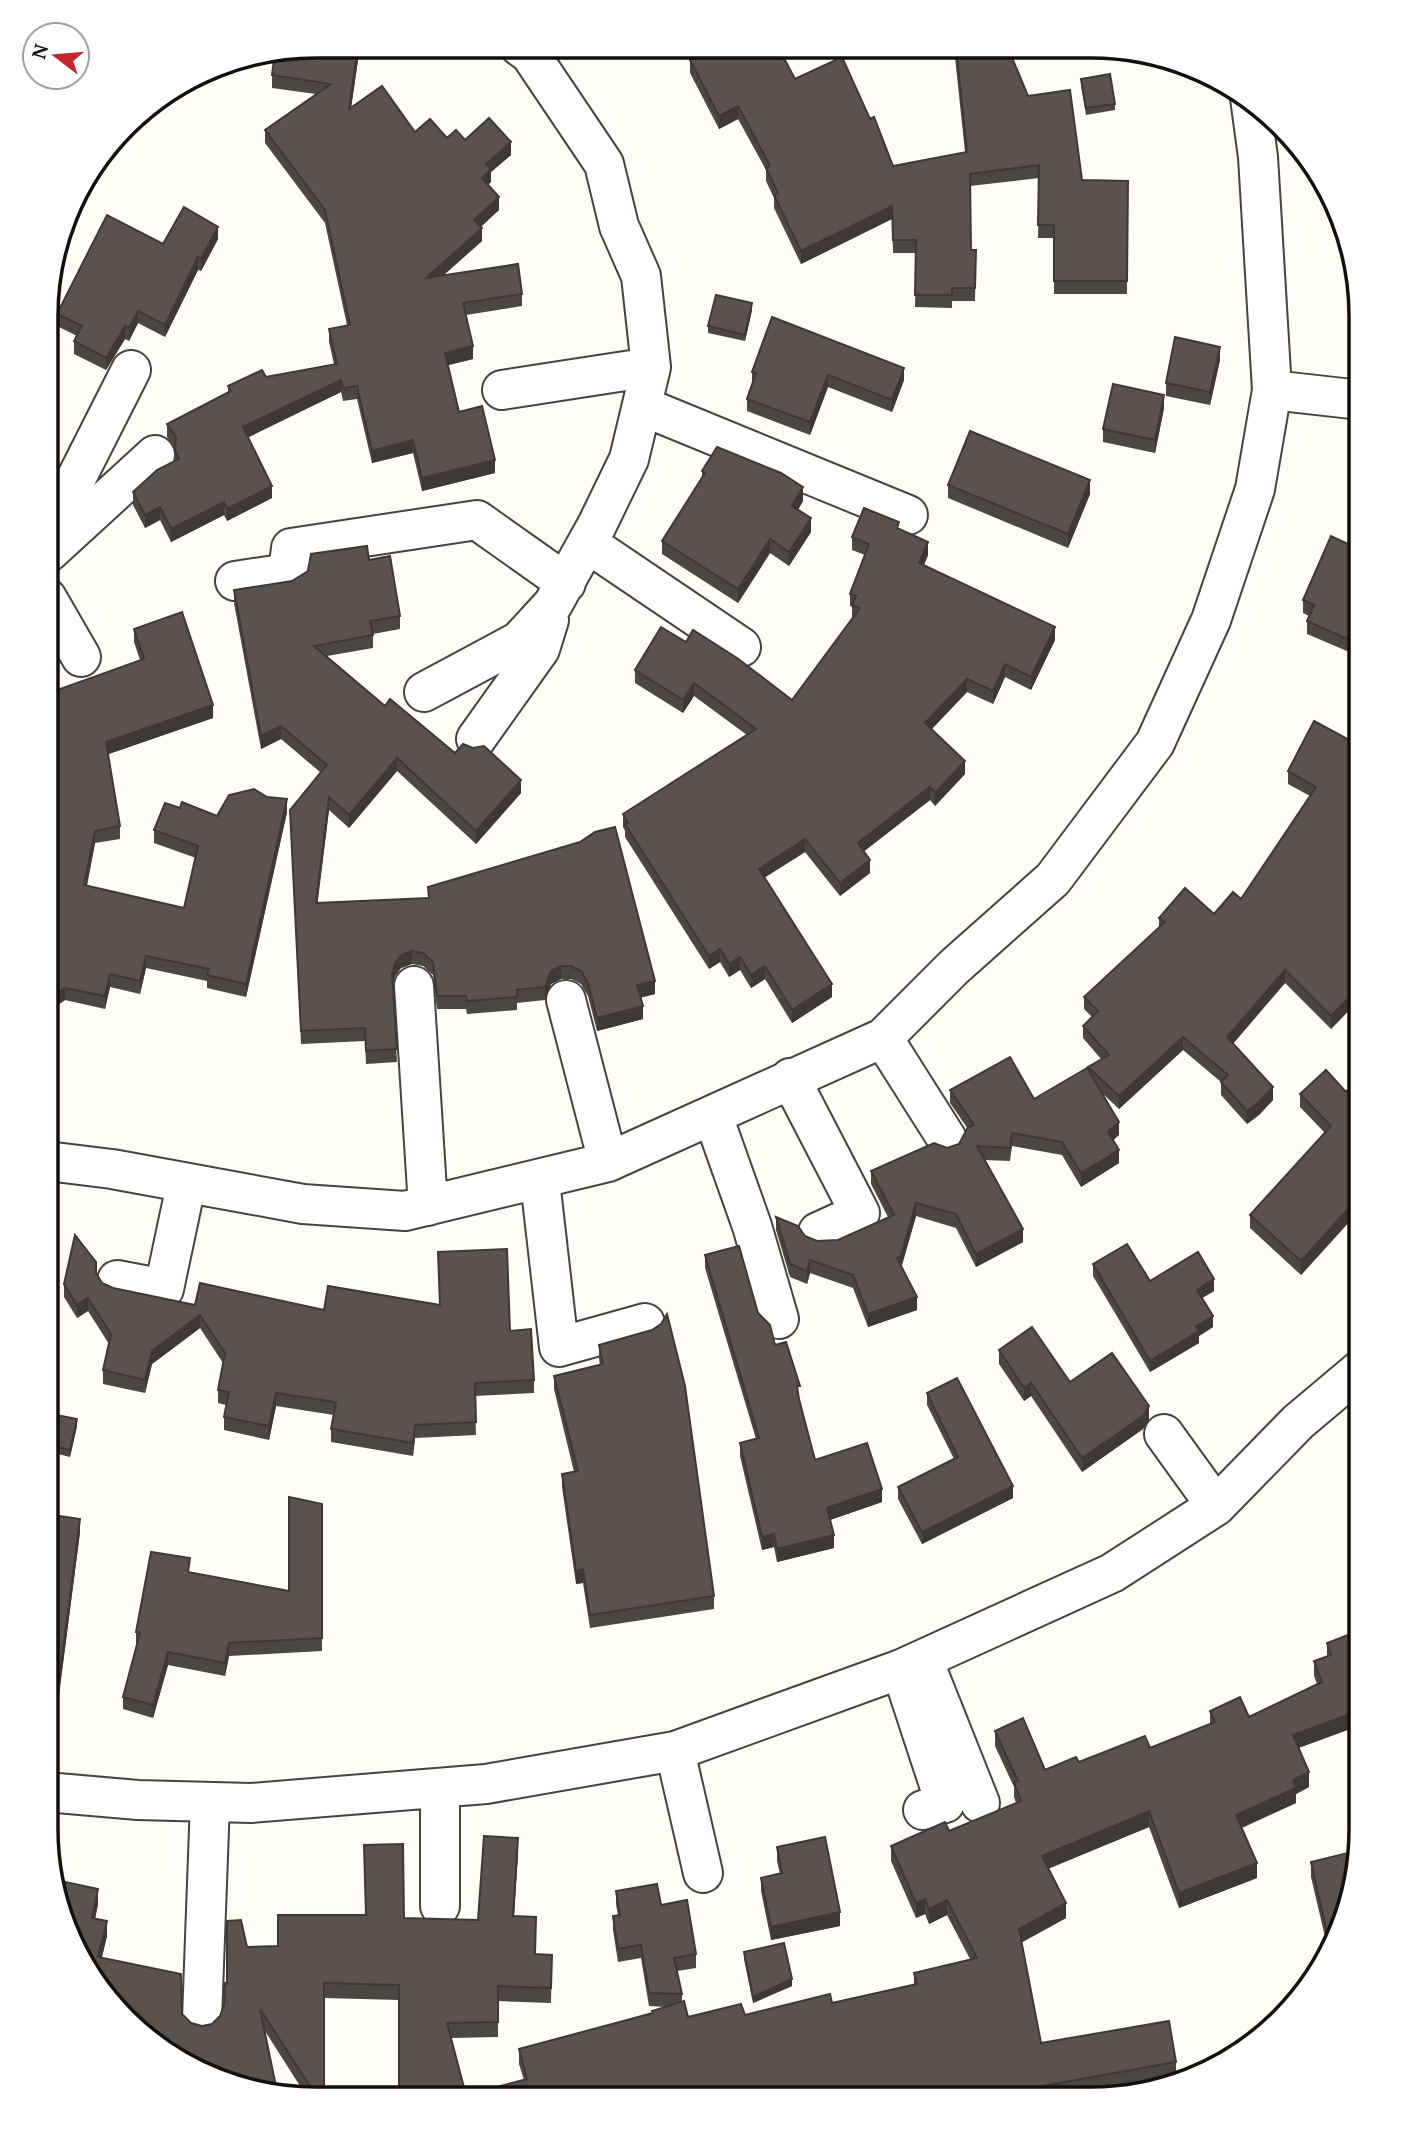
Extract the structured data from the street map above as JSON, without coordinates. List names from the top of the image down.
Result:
{
  "north": "left"
}
